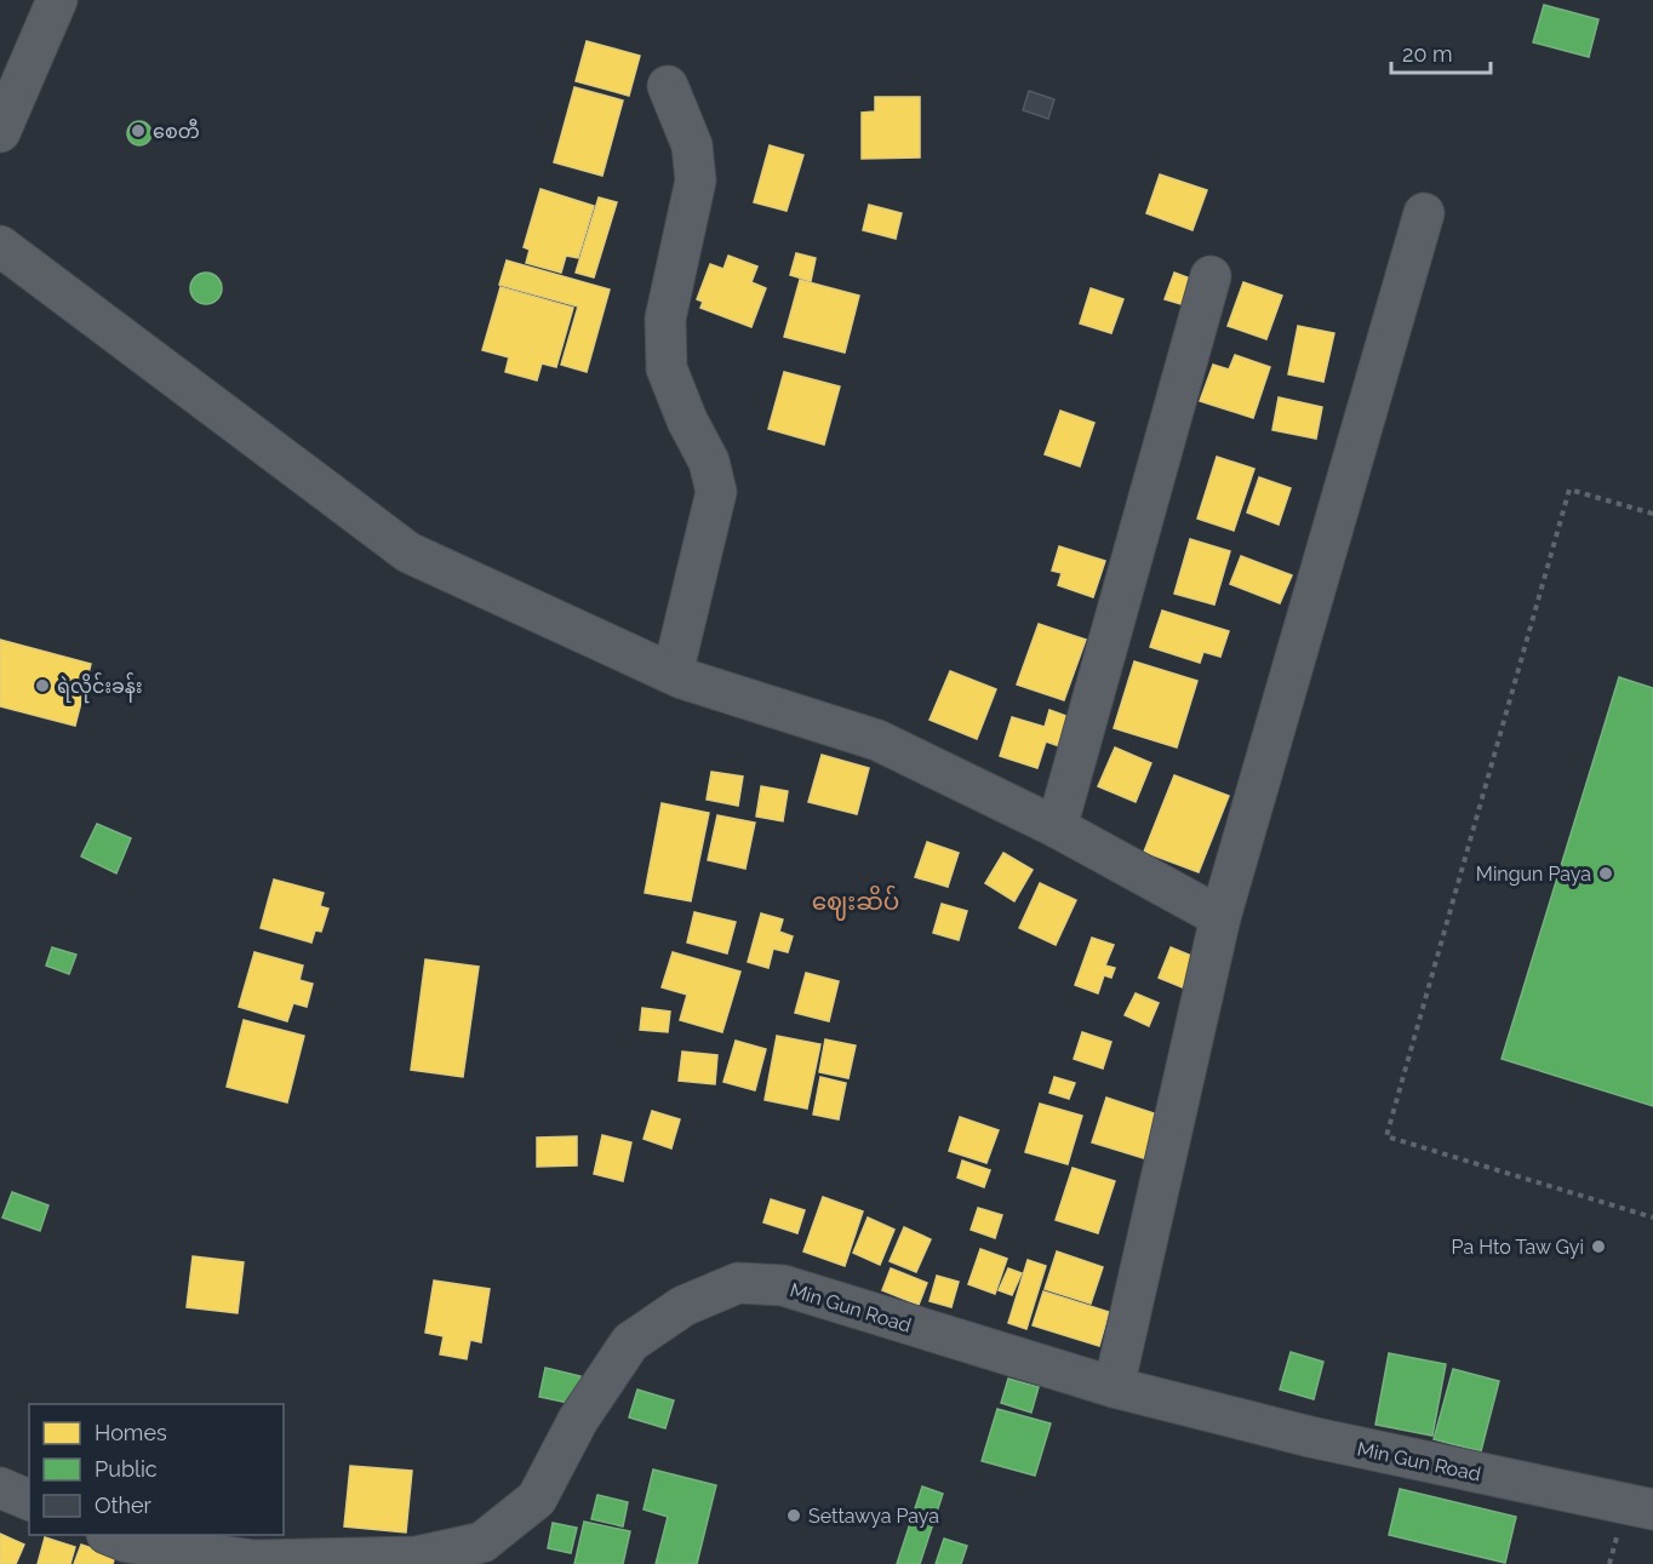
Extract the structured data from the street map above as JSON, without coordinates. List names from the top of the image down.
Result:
{
  "streets": {
    "street": ["Min Gun Road"]
  },
  "districts": ["ဈေးဆိပ်"],
  "places": [
    "စေတီ",
    "ရဲလိုင်းခန်း",
    "Mingun Paya",
    "Pa Hto Taw Gyi",
    "Settawya Paya"
  ],
  "legend": ["Homes", "Public", "Other"],
  "scale_bar": "20 m"
}
